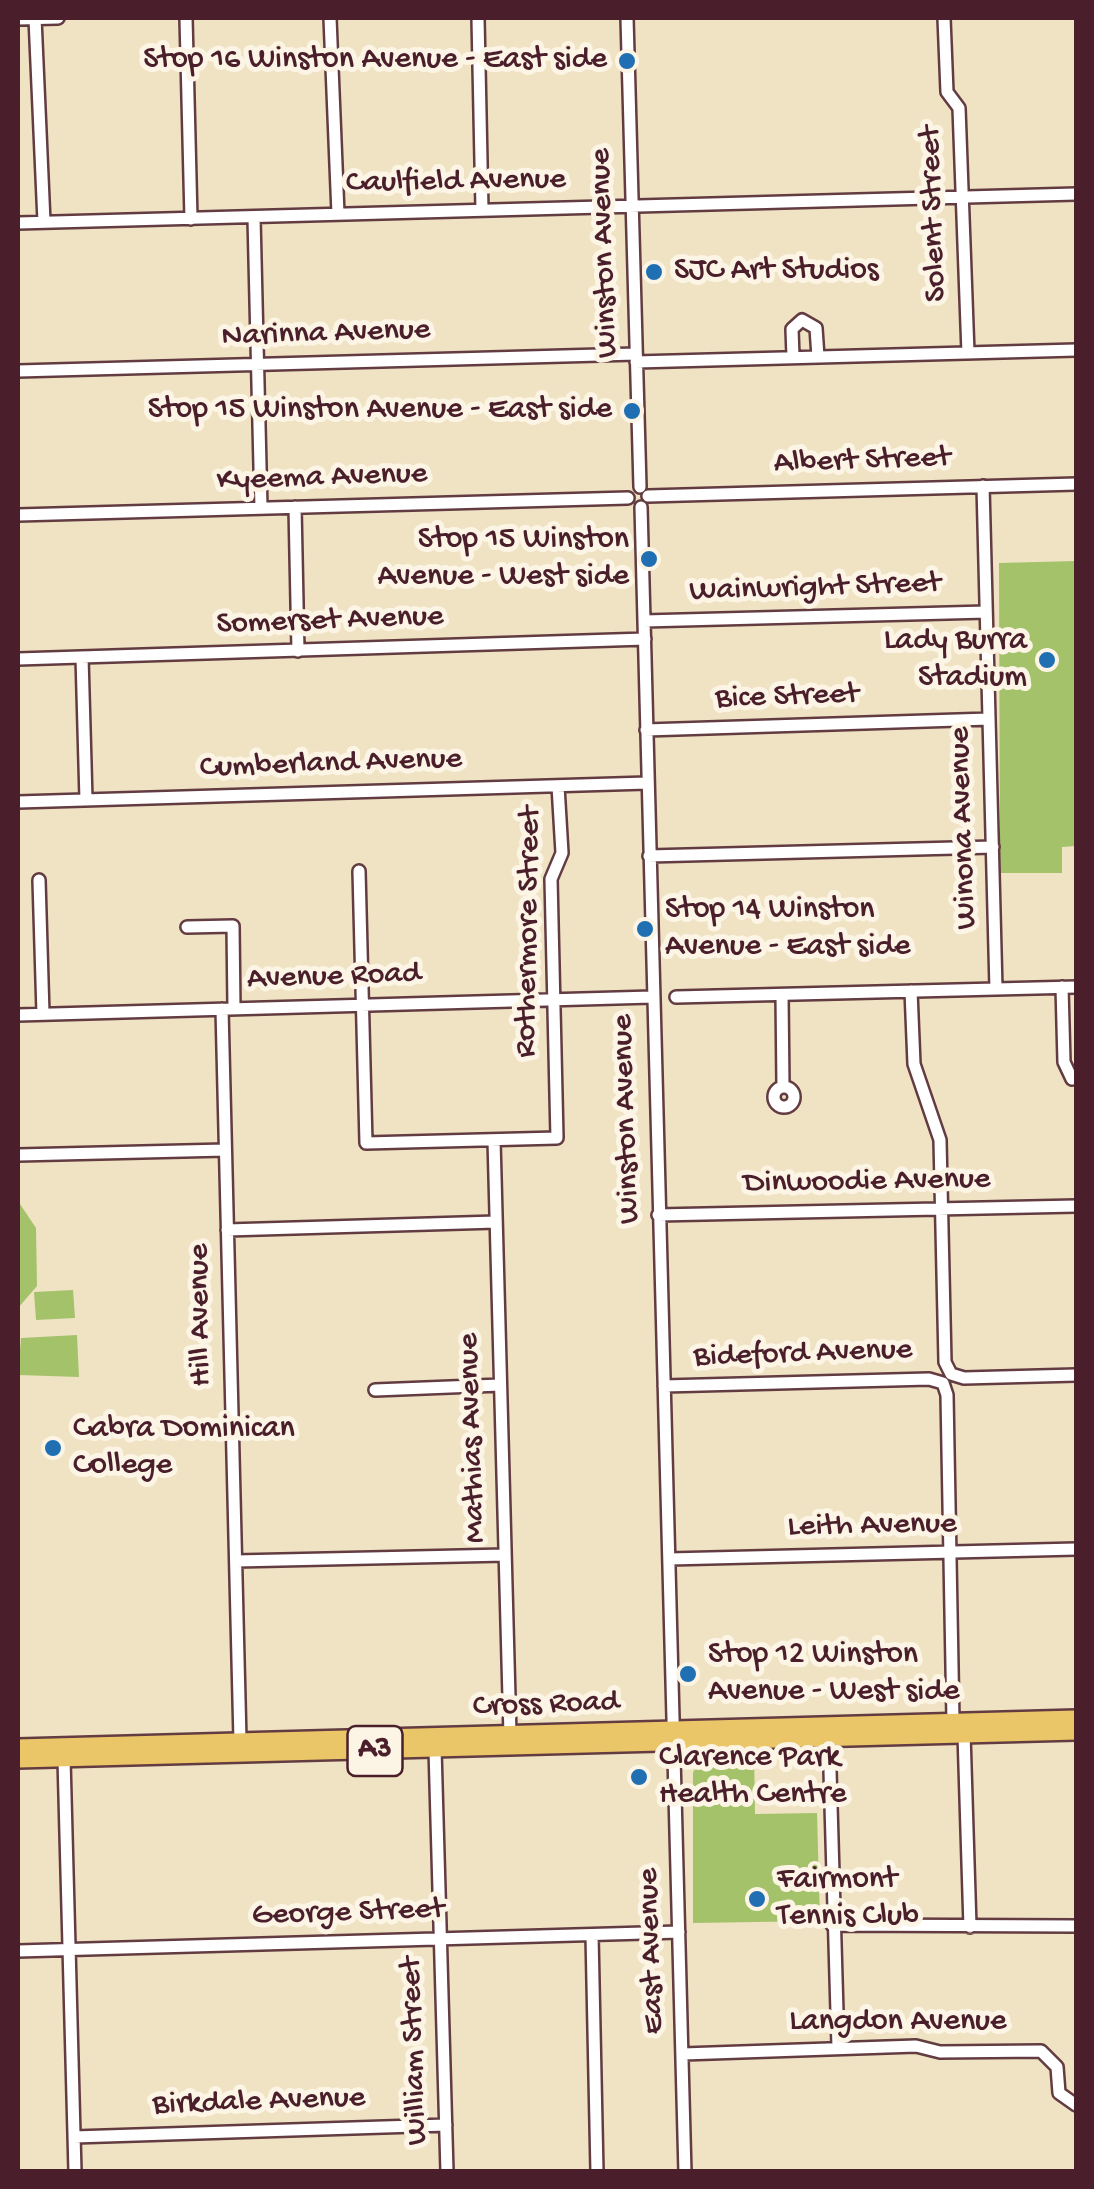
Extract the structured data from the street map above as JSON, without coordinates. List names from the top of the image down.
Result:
{
  "streets": {
    "highway": ["Cross Road", "A3"],
    "street": [
      "Caulfield Avenue",
      "Solent Street",
      "Winston Avenue",
      "Narinna Avenue",
      "Albert Street",
      "Kyeema Avenue",
      "Wainwright Street",
      "Somerset Avenue",
      "Bice Street",
      "Cumberland Avenue",
      "Winona Avenue",
      "Rothermore Street",
      "Avenue Road",
      "Dinwoodie Avenue",
      "Hill Avenue",
      "Bideford Avenue",
      "Mathias Avenue",
      "Leith Avenue",
      "George Street",
      "East Avenue",
      "Langdon Avenue",
      "William Street",
      "Birkdale Avenue"
    ]
  },
  "crossings": [
    ["Caulfield Avenue", "Solent Street"],
    ["Caulfield Avenue", "Winston Avenue"],
    ["Solent Street", "Narinna Avenue"],
    ["Winston Avenue", "Narinna Avenue"],
    ["Winston Avenue", "Albert Street"],
    ["Winston Avenue", "Kyeema Avenue"],
    ["Winston Avenue", "Wainwright Street"],
    ["Winston Avenue", "Somerset Avenue"],
    ["Winston Avenue", "Bice Street"],
    ["Winston Avenue", "Cumberland Avenue"],
    ["Winston Avenue", "Avenue Road"],
    ["Winston Avenue", "Dinwoodie Avenue"],
    ["Winston Avenue", "Bideford Avenue"],
    ["Winston Avenue", "Leith Avenue"],
    ["Winston Avenue", "Cross Road"],
    ["Winston Avenue", "East Avenue"],
    ["Albert Street", "Kyeema Avenue"],
    ["Albert Street", "Winona Avenue"],
    ["Wainwright Street", "Winona Avenue"],
    ["Bice Street", "Winona Avenue"],
    ["Cumberland Avenue", "Rothermore Street"],
    ["Rothermore Street", "Avenue Road"],
    ["Rothermore Street", "Mathias Avenue"],
    ["Avenue Road", "Hill Avenue"],
    ["Hill Avenue", "Cross Road"],
    ["Mathias Avenue", "Cross Road"],
    ["Cross Road", "East Avenue"],
    ["Cross Road", "William Street"],
    ["George Street", "East Avenue"],
    ["George Street", "William Street"],
    ["East Avenue", "Langdon Avenue"],
    ["William Street", "Birkdale Avenue"]
  ],
  "places": [
    "Stop 16 Winston Avenue - East side",
    "SJC Art Studios",
    "Stop 15 Winston Avenue - East side",
    "Stop 15 Winston Avenue - West side",
    "Lady Burra Stadium",
    "Stop 14 Winston Avenue - East side",
    "Cabra Dominican College",
    "Stop 12 Winston Avenue - West side",
    "Clarence Park Health Centre",
    "Fairmont Tennis Club"
  ]
}
